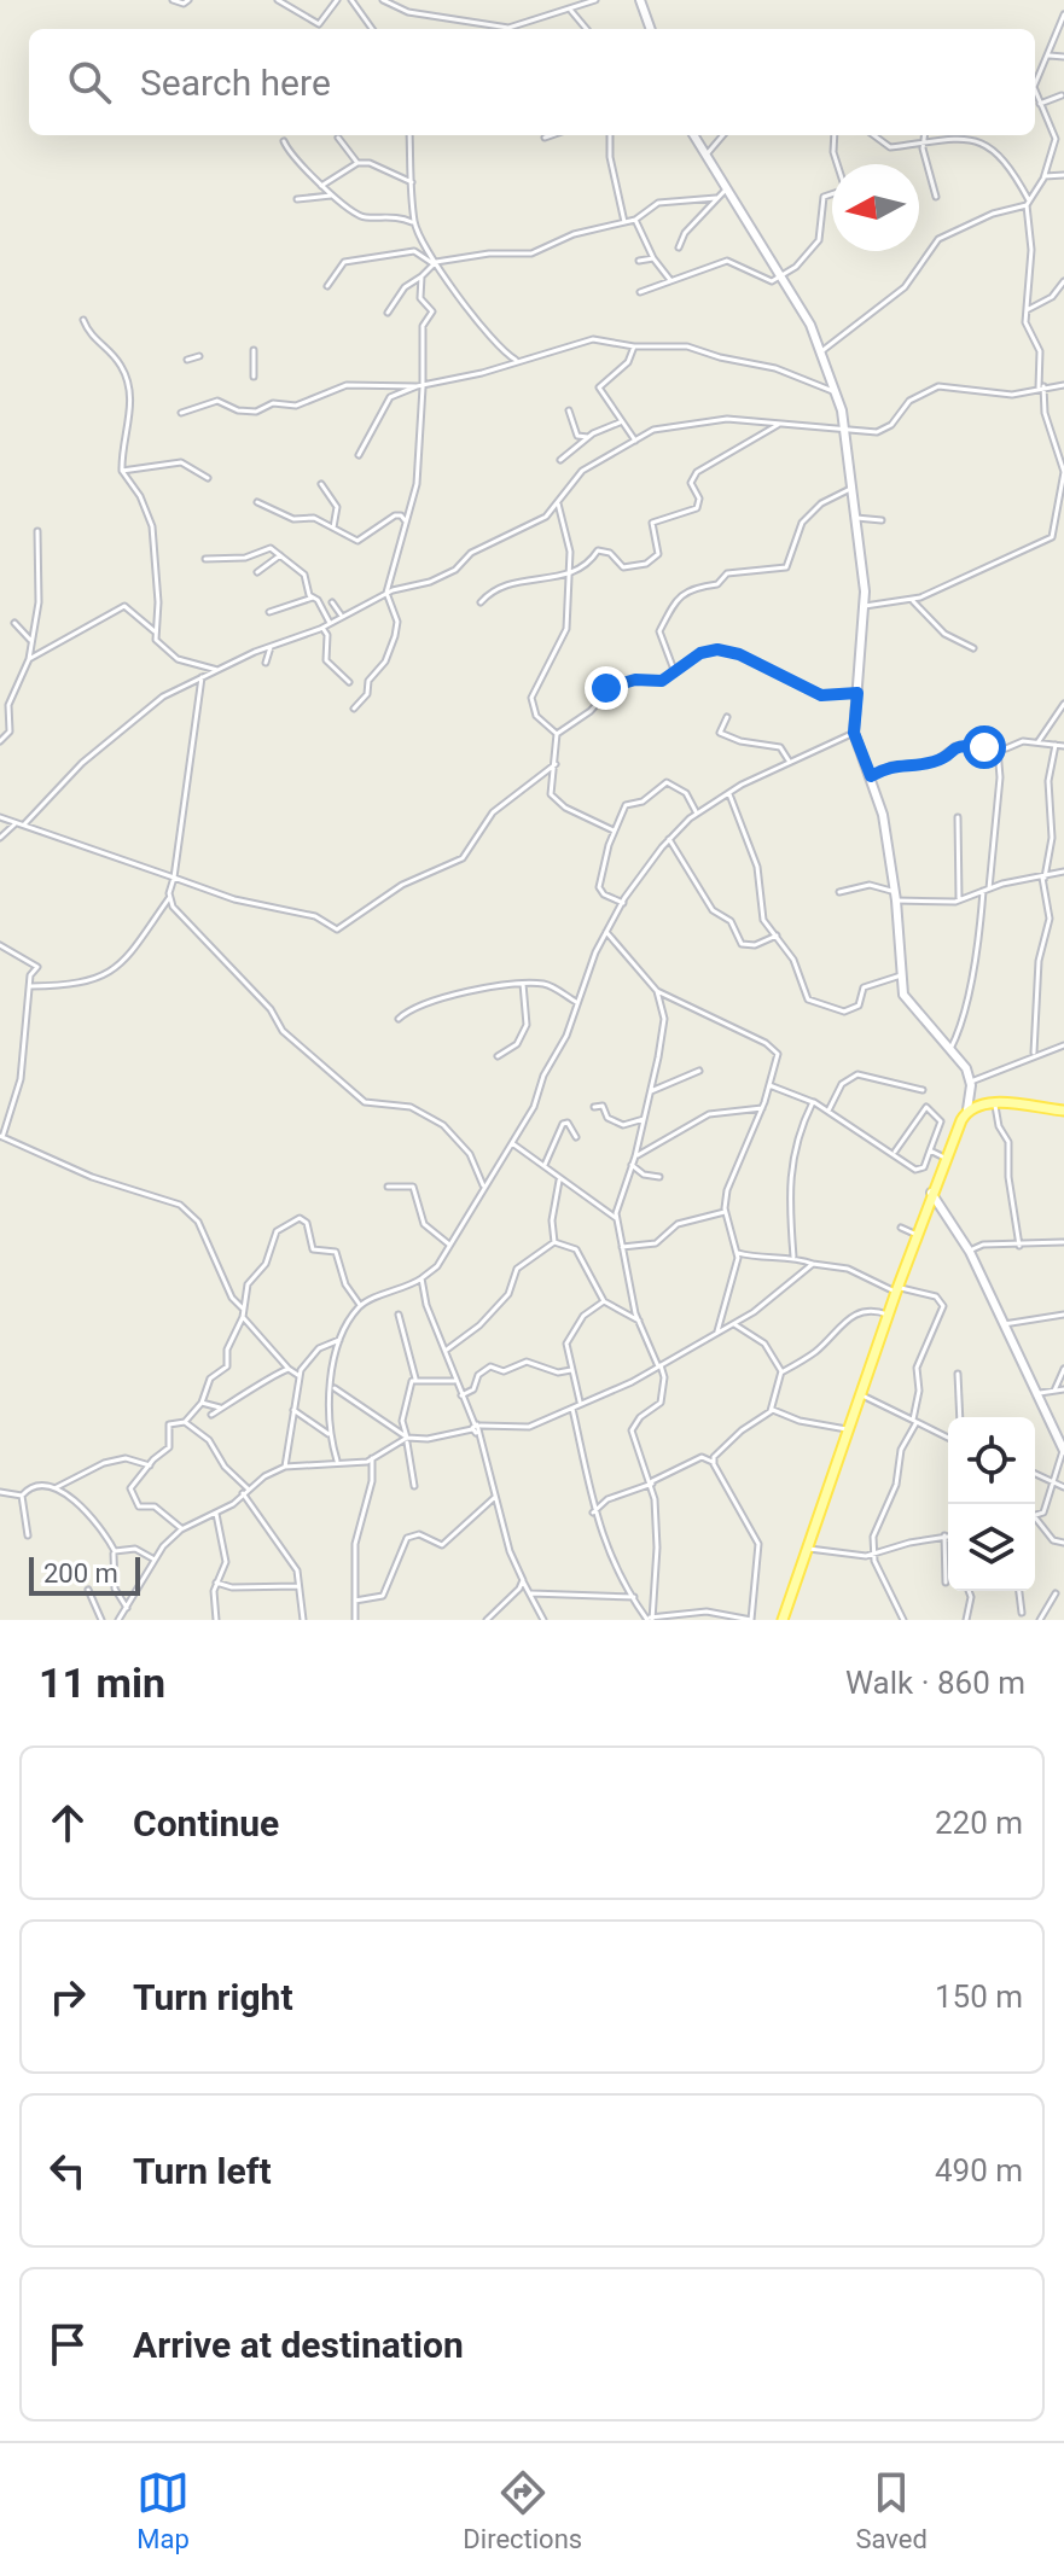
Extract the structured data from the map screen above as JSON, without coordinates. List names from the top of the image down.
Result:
{
  "scale_bar": "200 m",
  "north": "left",
  "page": {
    "search": "Search here",
    "scale": "200 m",
    "heading": ["11 min", "Walk · 860 m"],
    "list": [
      ["Continue", "220 m"],
      ["Turn right", "150 m"],
      ["Turn left", "490 m"],
      "Arrive at destination"
    ],
    "nav": ["Map", "Directions", "Saved"]
  }
}
